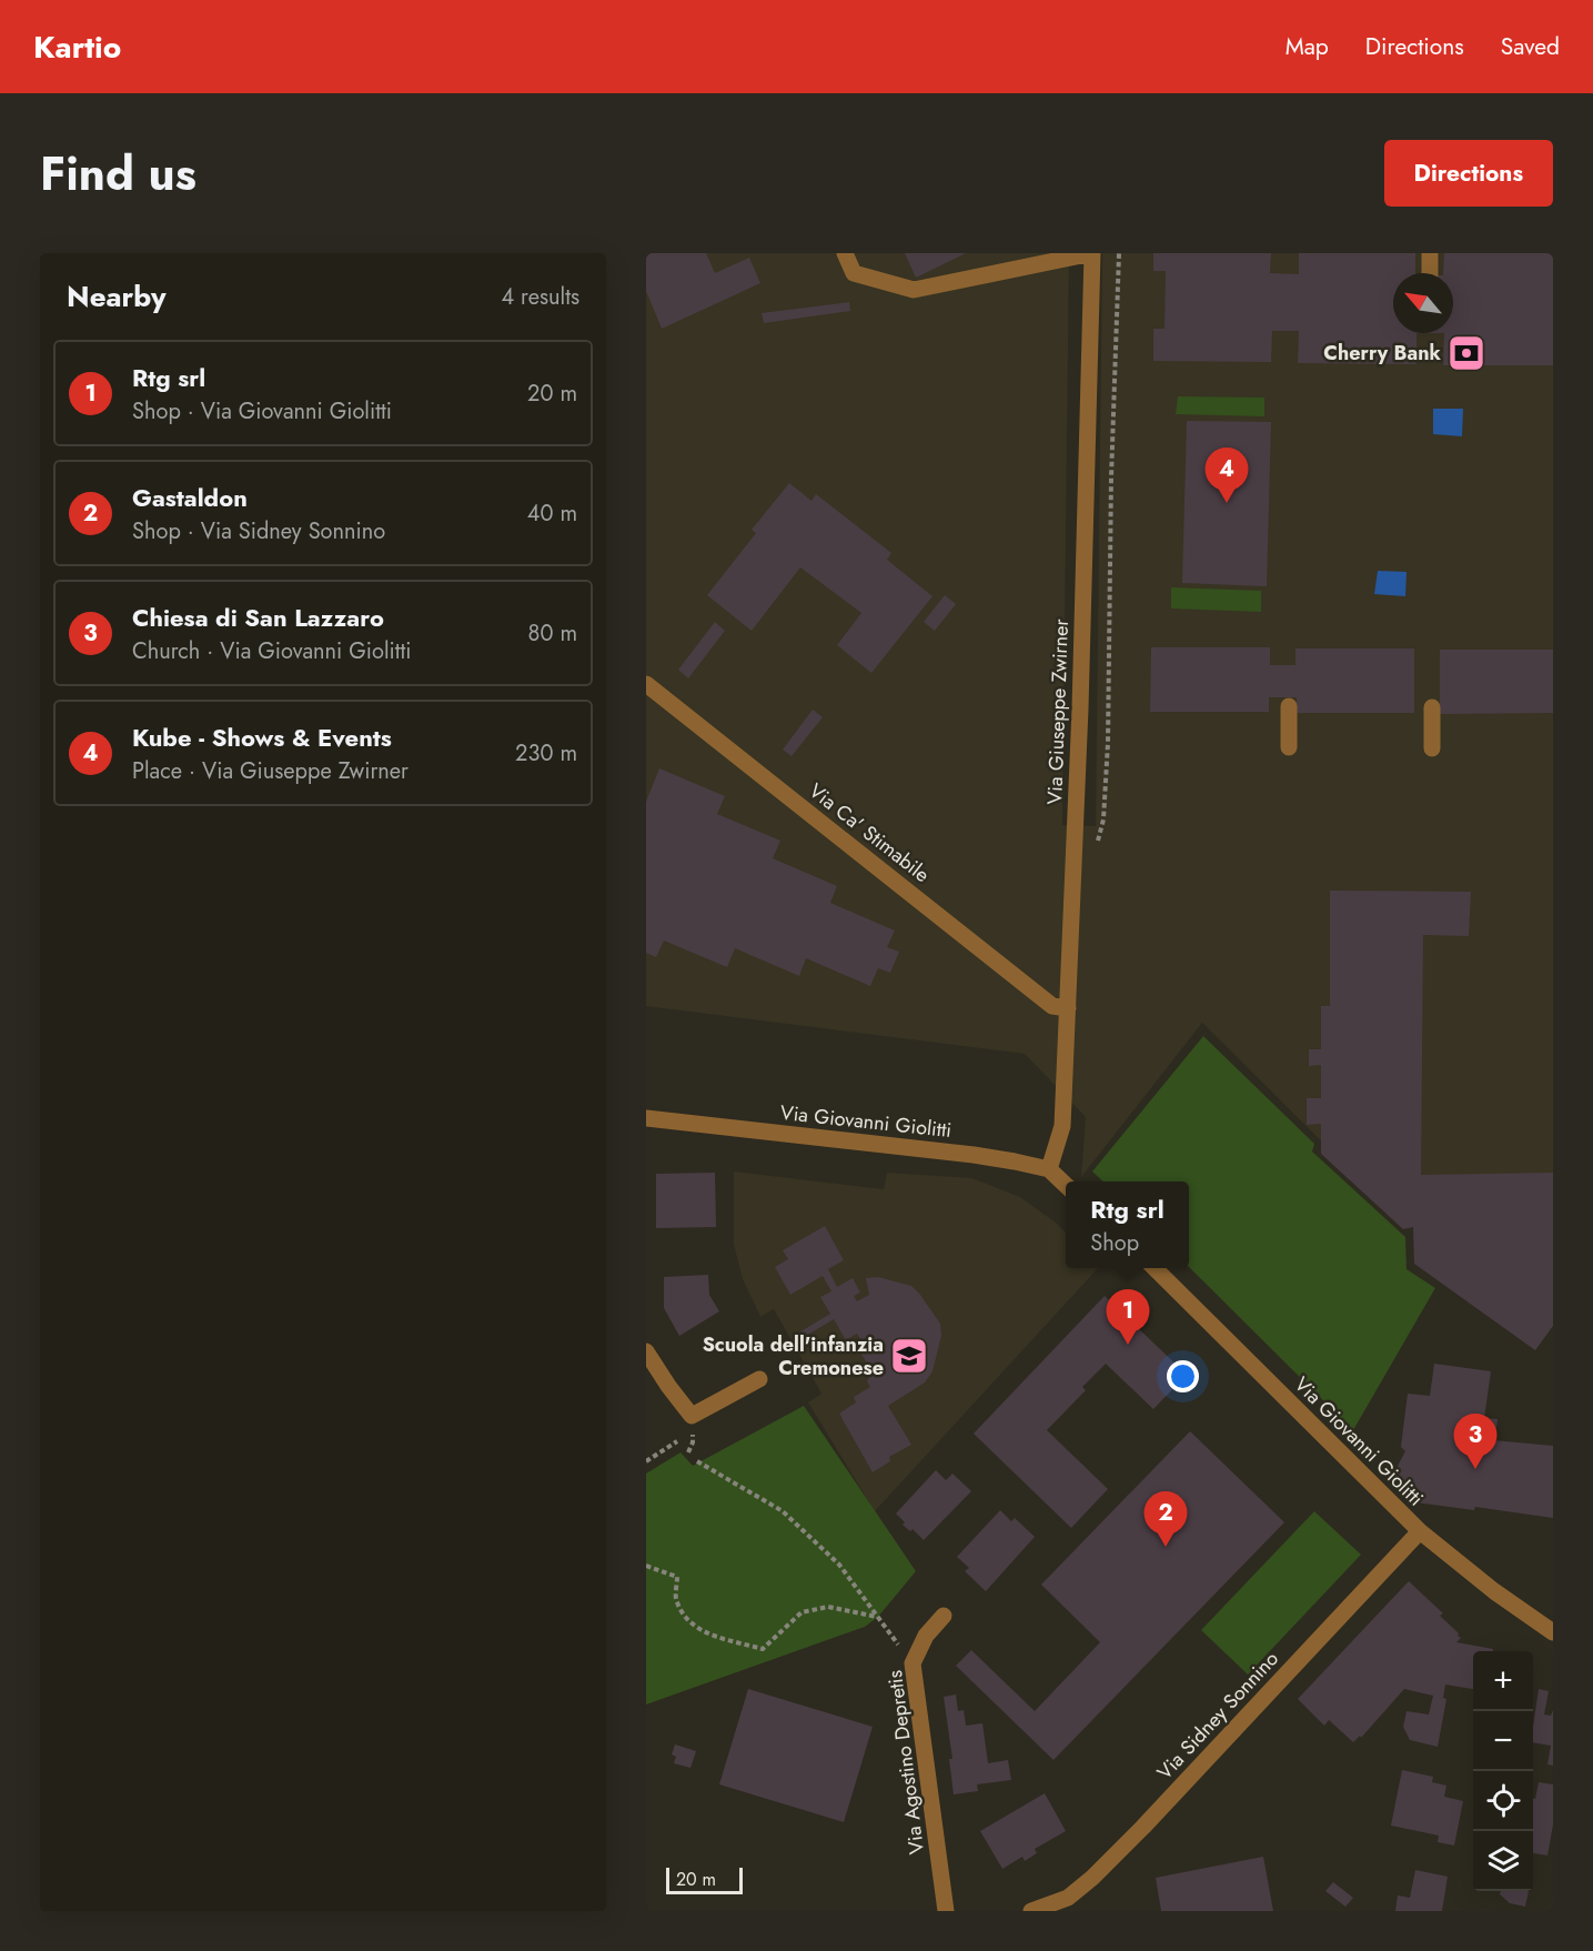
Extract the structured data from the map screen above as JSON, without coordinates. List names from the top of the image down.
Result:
{
  "streets": {
    "street": [
      "Via Giuseppe Zwirner",
      "Via Ca' Stimabile",
      "Via Giovanni Giolitti",
      "Via Sidney Sonnino",
      "Via Agostino Depretis"
    ]
  },
  "crossings": [
    ["Via Giuseppe Zwirner", "Via Ca' Stimabile"],
    ["Via Giuseppe Zwirner", "Via Giovanni Giolitti"],
    ["Via Giovanni Giolitti", "Via Sidney Sonnino"]
  ],
  "places": {
    "bank": ["Cherry Bank"],
    "school or university": ["Scuola dell'infanzia Cremonese"]
  },
  "scale_bar": "20 m",
  "north": "top left",
  "page": {
    "header": "Kartio",
    "nav": ["Map", "Directions", "Saved"],
    "title": "Find us",
    "buttons": "Directions",
    "heading": ["Nearby", "4 results"],
    "list": [
      {
        "mark": "1",
        "name": "Rtg srl",
        "note": "Shop · Via Giovanni Giolitti",
        "value": "20 m"
      },
      {
        "mark": "2",
        "name": "Gastaldon",
        "note": "Shop · Via Sidney Sonnino",
        "value": "40 m"
      },
      {
        "mark": "3",
        "name": "Chiesa di San Lazzaro",
        "note": "Church · Via Giovanni Giolitti",
        "value": "80 m"
      },
      {
        "mark": "4",
        "name": "Kube - Shows & Events",
        "note": "Place · Via Giuseppe Zwirner",
        "value": "230 m"
      }
    ],
    "pins": [
      "4",
      "1",
      "3",
      "2"
    ],
    "popup": ["Rtg srl", "Shop"],
    "map_buttons": ["+", "−"],
    "scale": "20 m"
  }
}
